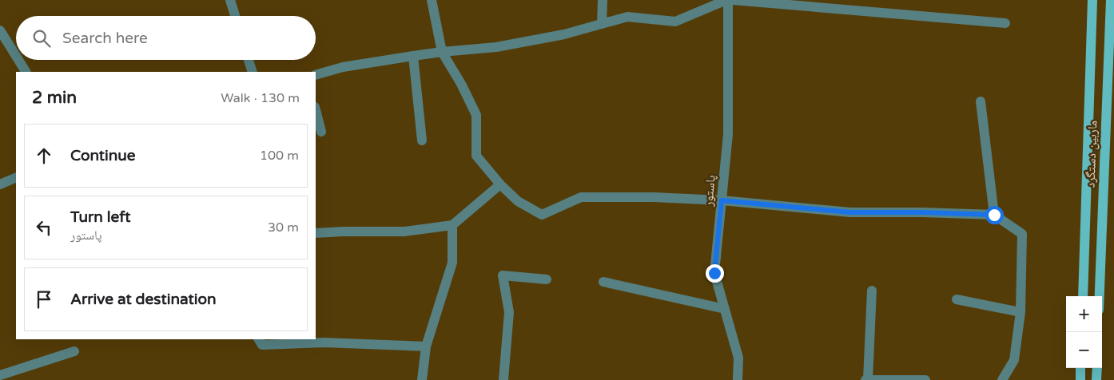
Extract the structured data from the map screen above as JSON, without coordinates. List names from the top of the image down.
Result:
{
  "streets": {
    "main road": ["ماربین دستگرد"],
    "street": ["پاستور"]
  },
  "page": {
    "search": "Search here",
    "heading": ["2 min", "Walk · 130 m"],
    "list": [
      ["Continue", "100 m"],
      ["Turn left", "پاستور", "30 m"],
      "Arrive at destination"
    ],
    "map_buttons": ["+", "−"]
  }
}
